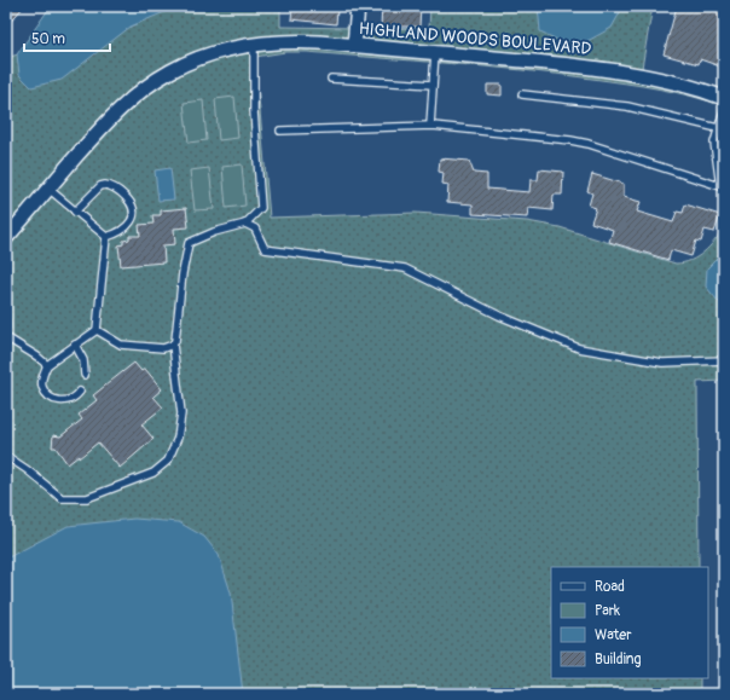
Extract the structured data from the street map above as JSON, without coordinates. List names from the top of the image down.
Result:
{
  "streets": {
    "street": ["HIGHLAND WOODS BOULEVARD"]
  },
  "legend": [
    "Road",
    "Park",
    "Water",
    "Building"
  ],
  "scale_bar": "50 m"
}
